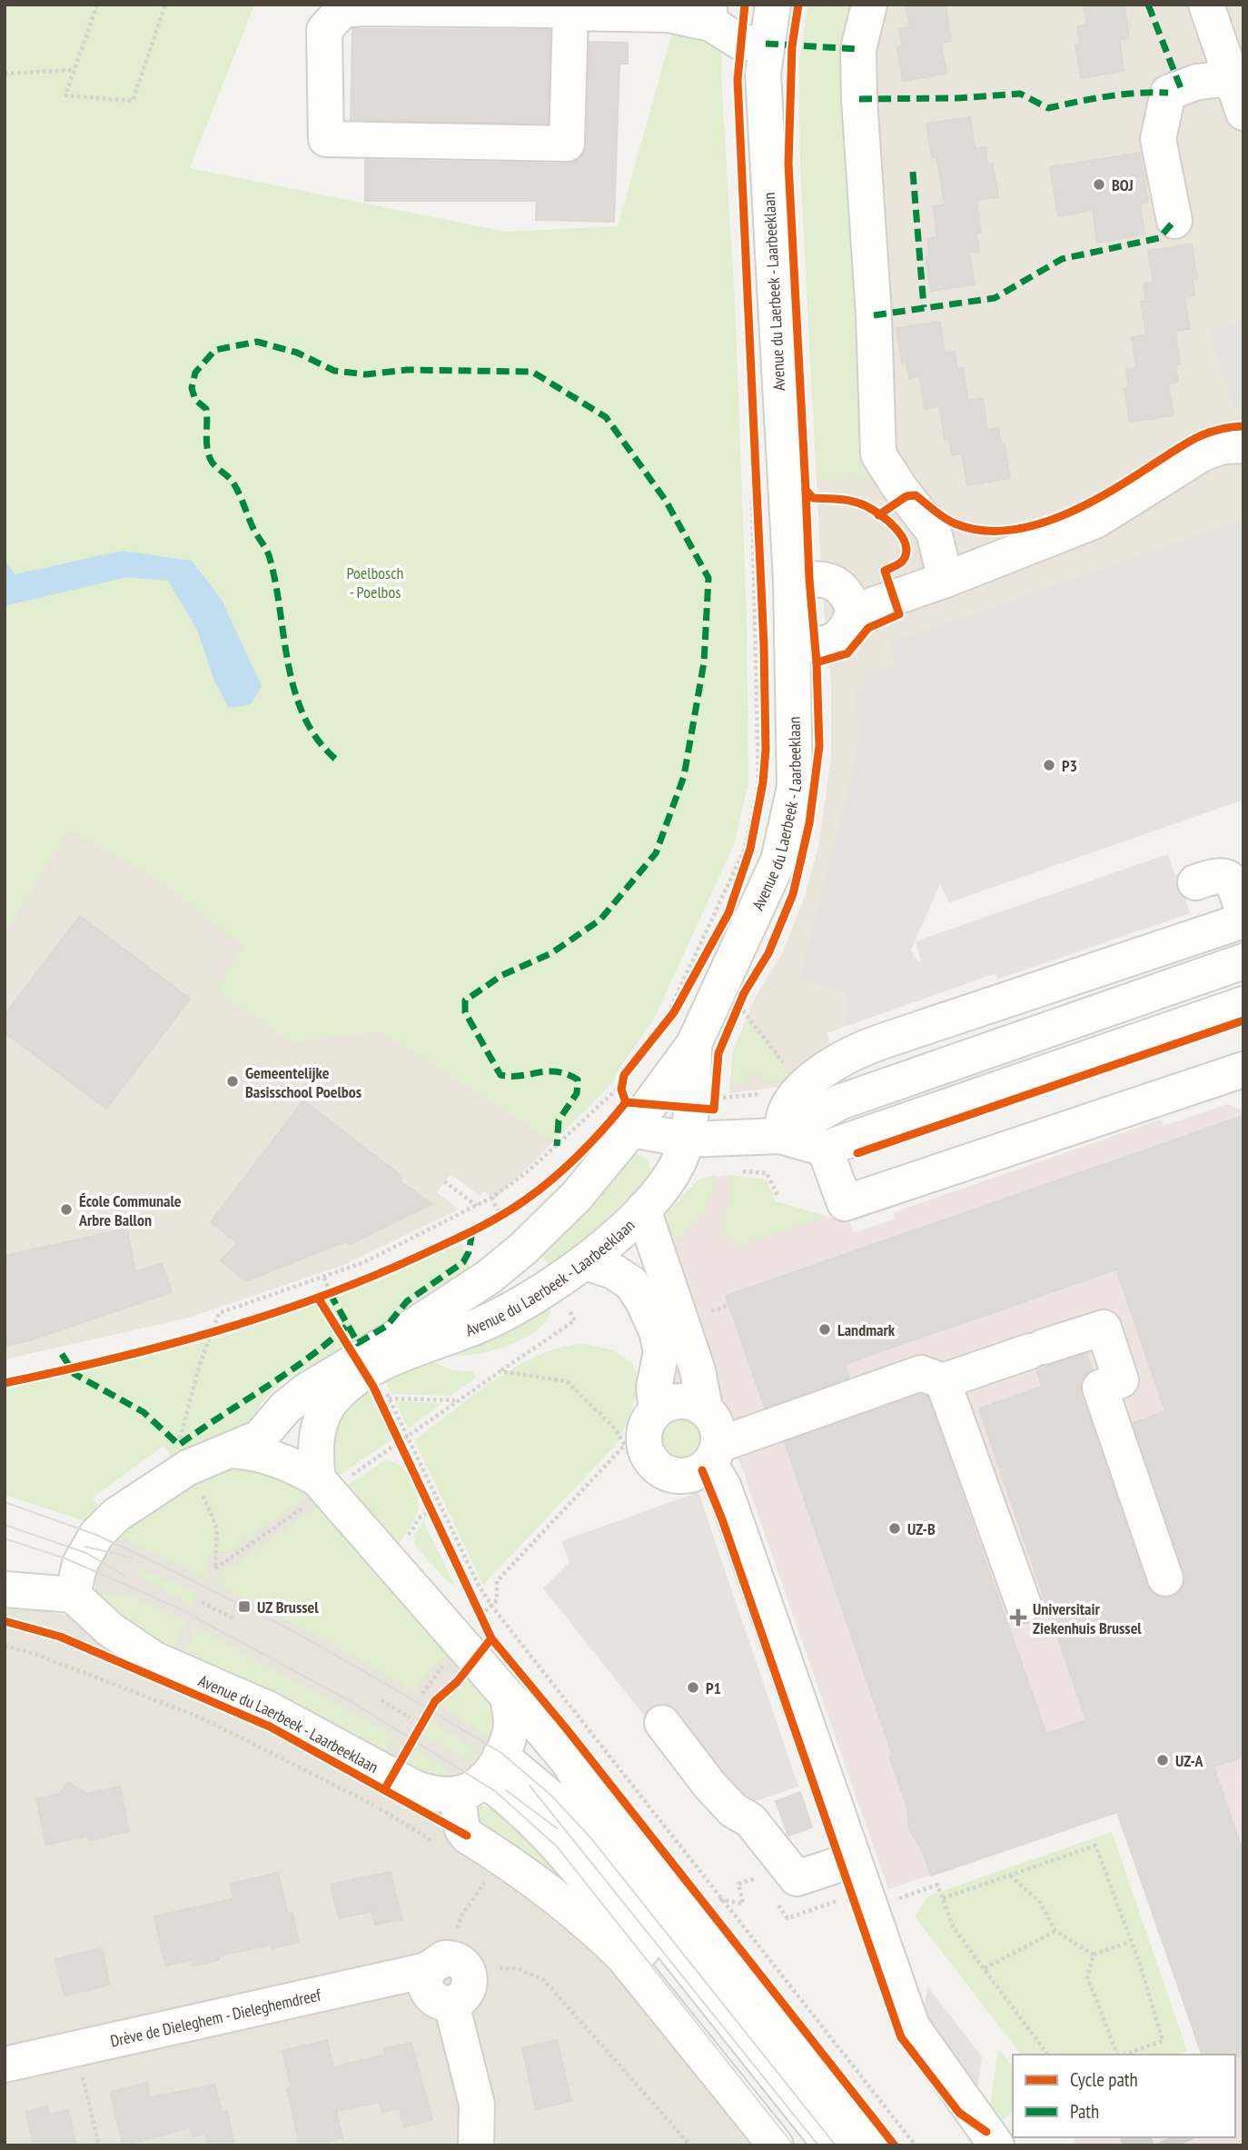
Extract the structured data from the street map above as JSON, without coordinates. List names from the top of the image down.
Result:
{
  "streets": {
    "street": ["Avenue du Laerbeek - Laarbeeklaan", "Drève de Dieleghem - Dieleghemdreef"]
  },
  "parks": ["Poelbosch - Poelbos"],
  "places": {
    "other": [
      "BOJ",
      "P3",
      "Gemeentelijke Basisschool Poelbos",
      "École Communale Arbre Ballon",
      "Landmark",
      "UZ-B",
      "P1",
      "UZ-A"
    ],
    "transit": ["UZ Brussel"],
    "health": ["Universitair Ziekenhuis Brussel"]
  },
  "legend": ["Cycle path", "Path"]
}
